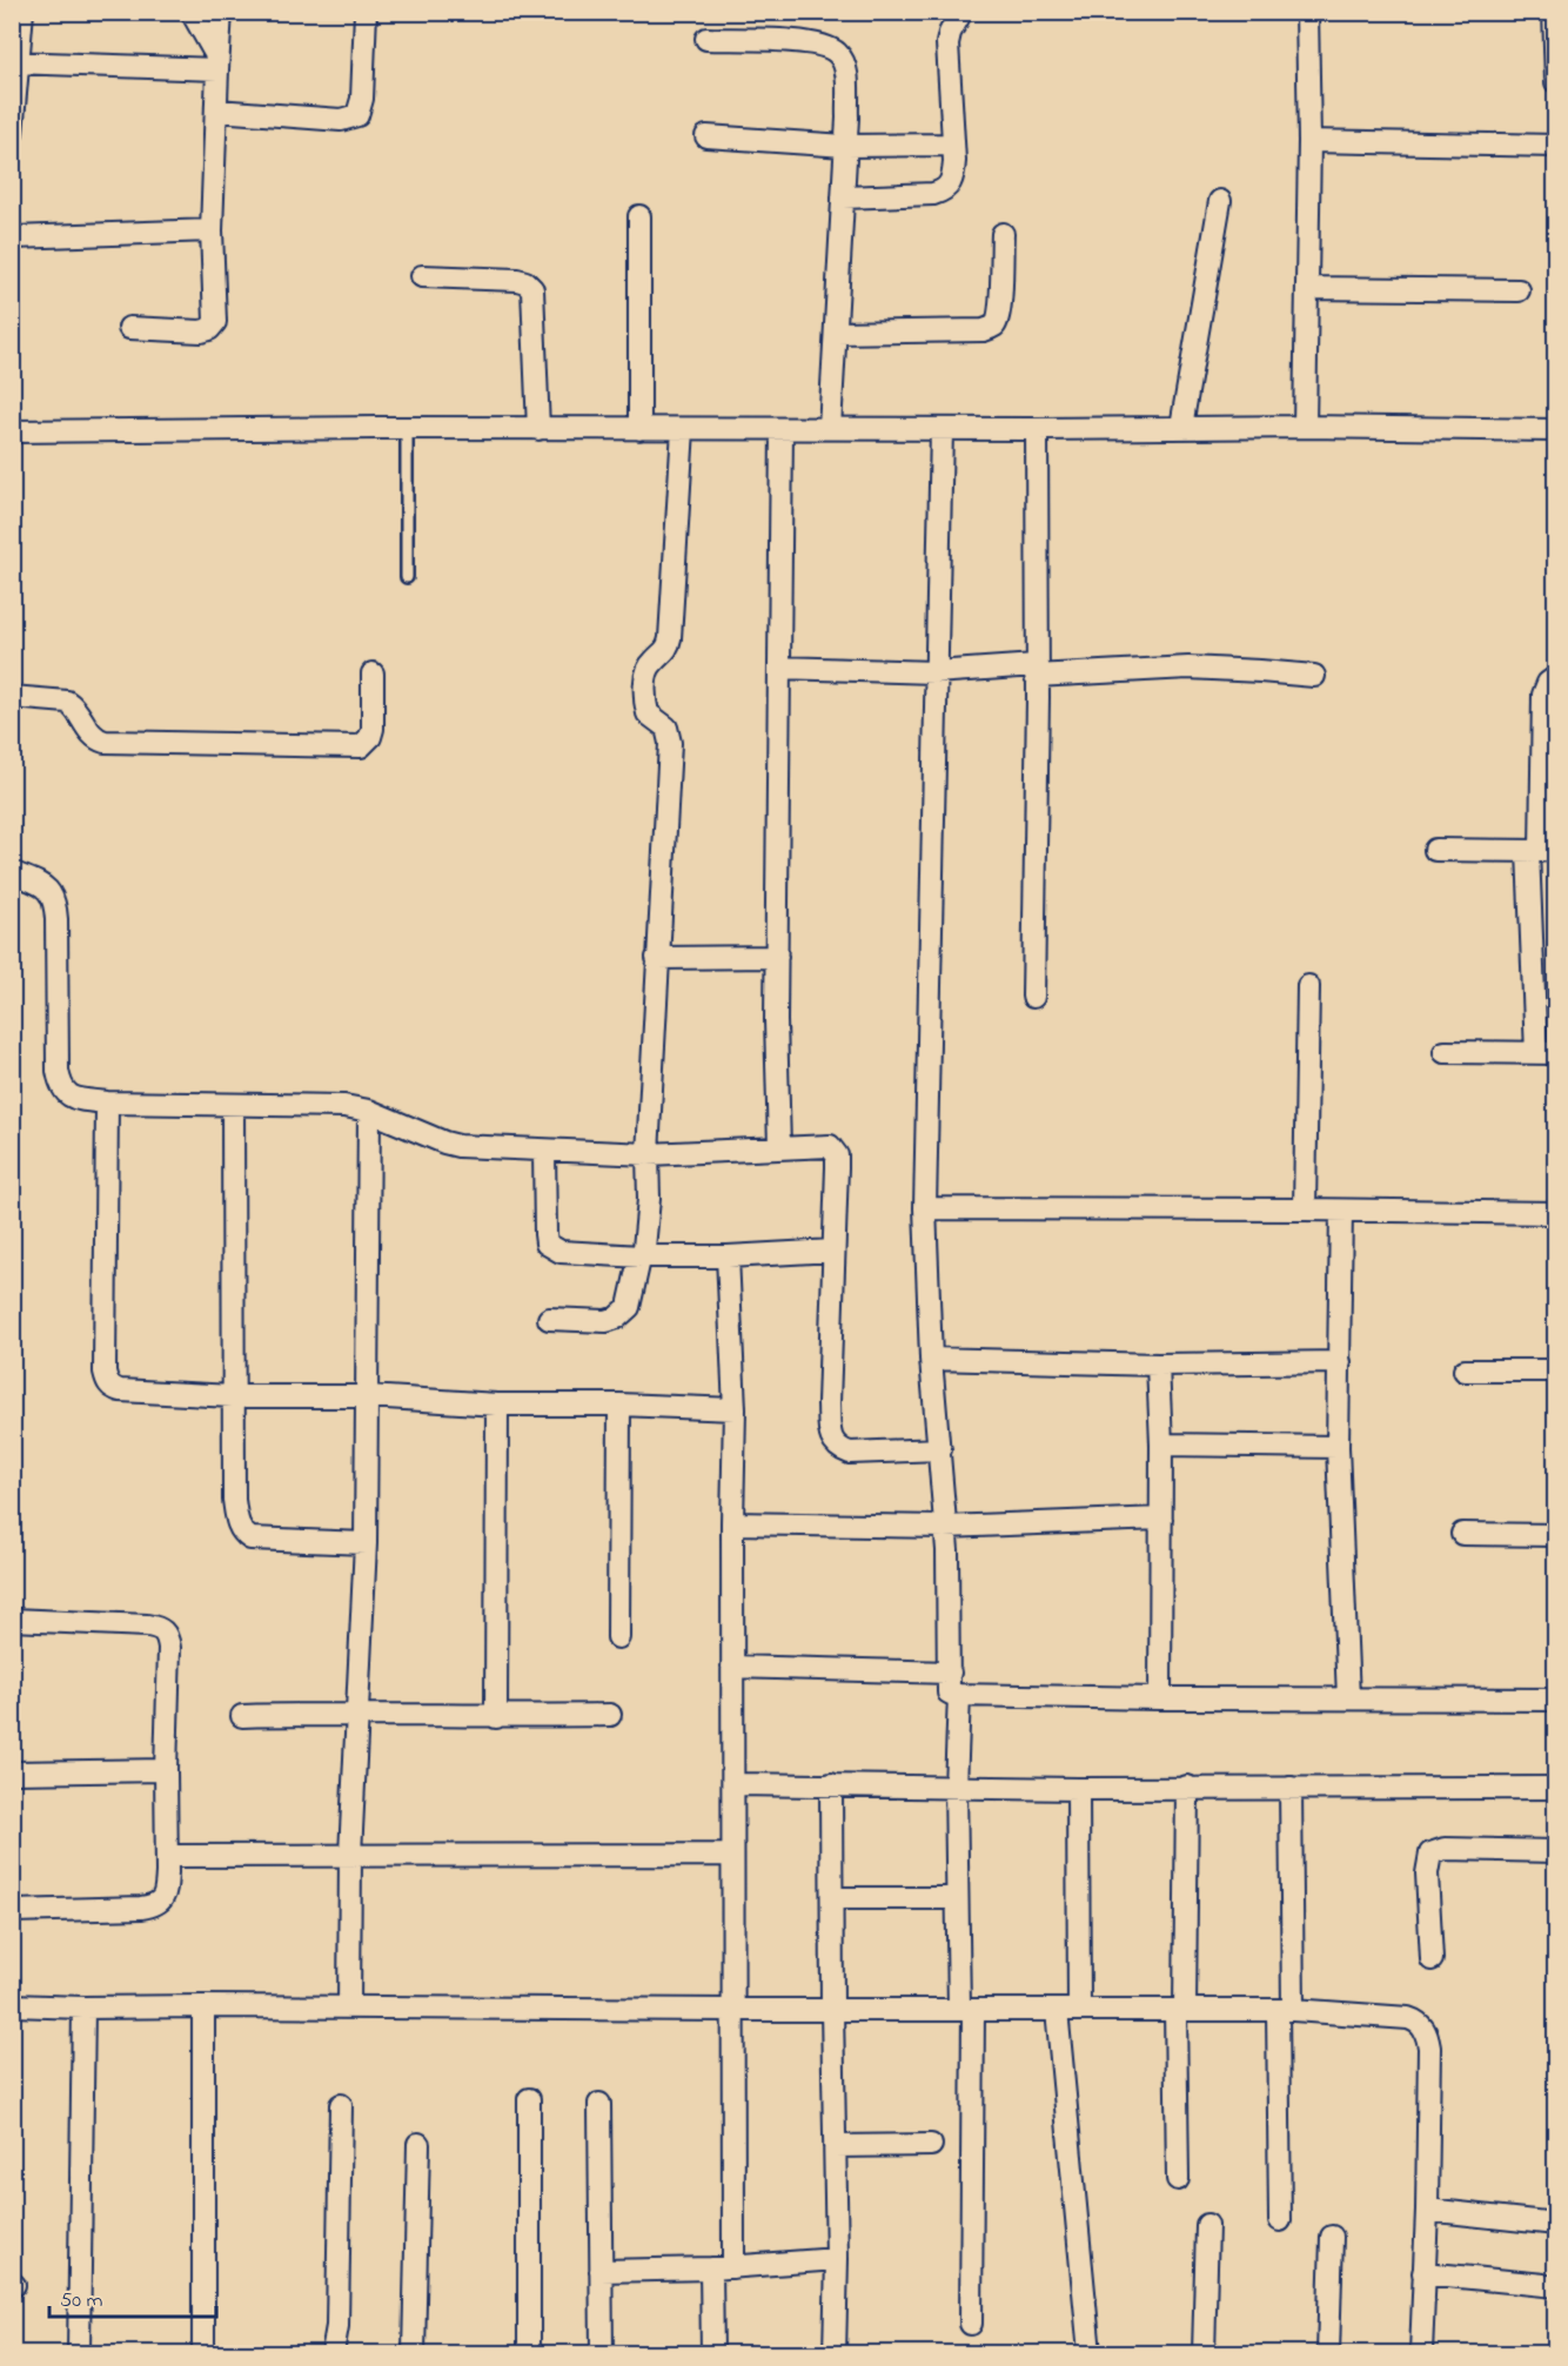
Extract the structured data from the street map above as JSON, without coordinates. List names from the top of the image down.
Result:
{
  "scale_bar": "50 m"
}
